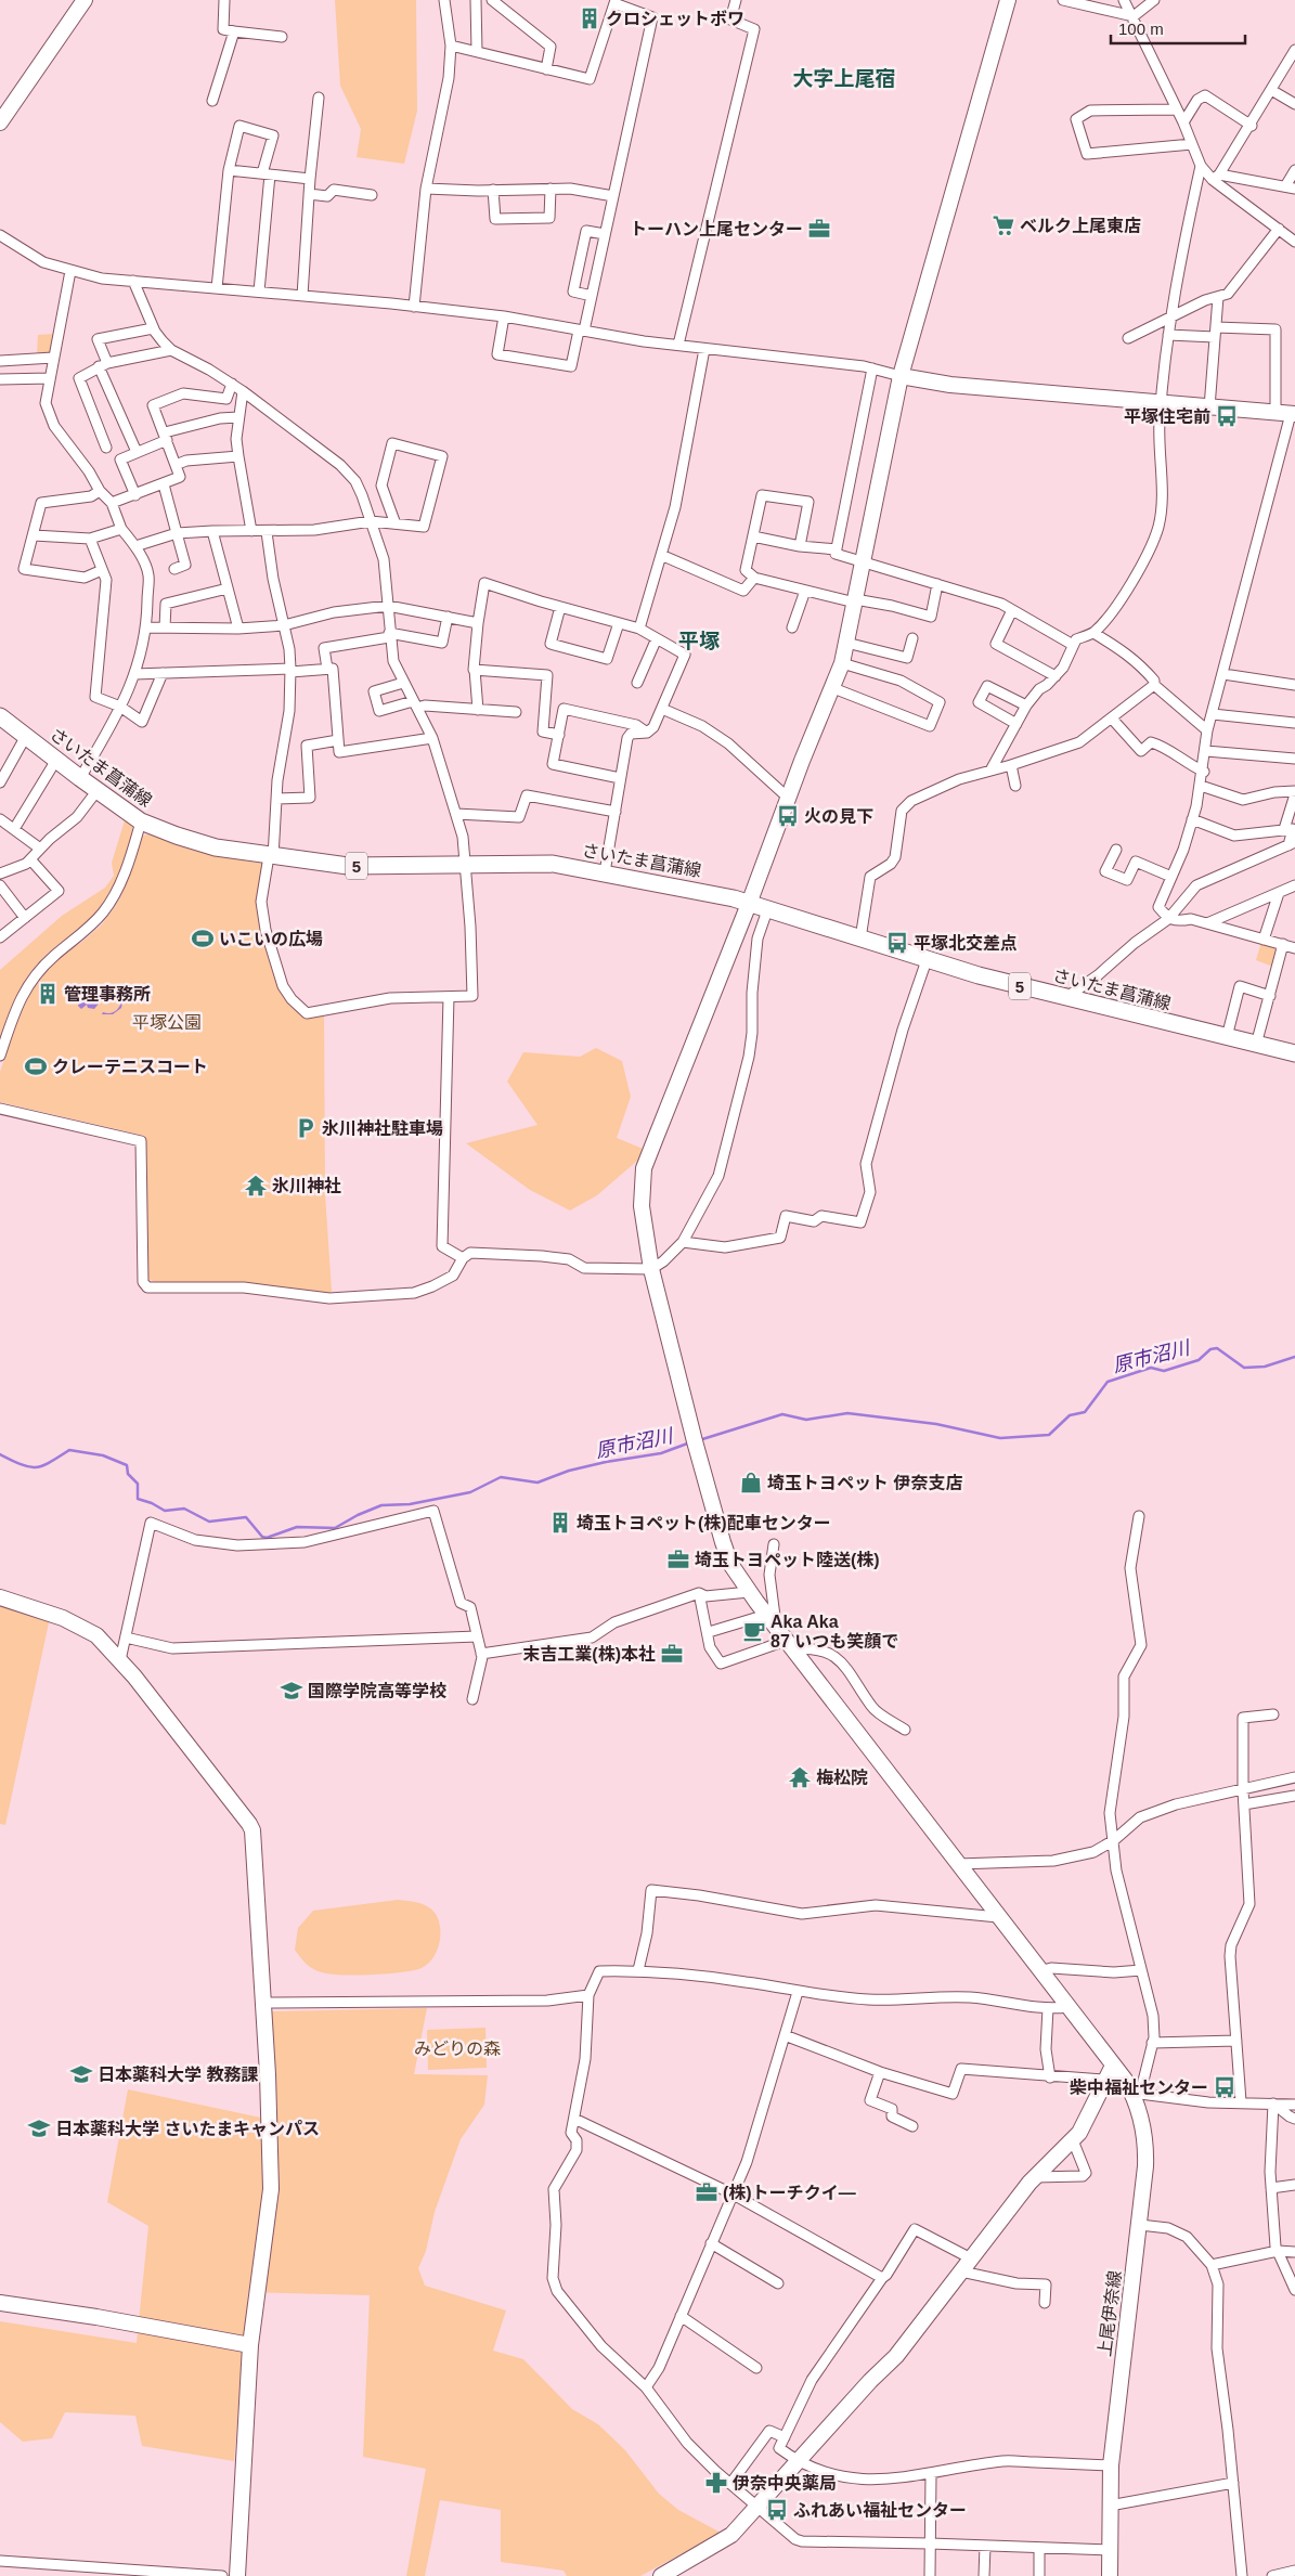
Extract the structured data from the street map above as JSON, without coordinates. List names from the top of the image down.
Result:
{
  "streets": {
    "main road": ["さいたま菖蒲線", "5"],
    "street": ["上尾伊奈線"]
  },
  "crossings": [
    ["さいたま菖蒲線", "上尾伊奈線"]
  ],
  "districts": ["大字上尾宿", "平塚"],
  "water": ["原市沼川"],
  "parks": ["平塚公園", "みどりの森"],
  "places": {
    "building": ["クロシェットボワ", "管理事務所", "埼玉トヨペット(株)配車センター"],
    "supermarket": ["ベルク上尾東店"],
    "office": [
      "トーハン上尾センター",
      "埼玉トヨペット陸送(株)",
      "末吉工業(株)本社",
      "(株)トーチクイ―"
    ],
    "bus stop": [
      "平塚住宅前",
      "火の見下",
      "平塚北交差点",
      "柴中福祉センター",
      "ふれあい福祉センター"
    ],
    "sports": ["いこいの広場", "クレーテニスコート"],
    "parking": ["氷川神社駐車場"],
    "temple": ["氷川神社", "梅松院"],
    "shop": ["埼玉トヨペット 伊奈支店"],
    "cafe": ["Aka Aka 87 いつも笑顔で"],
    "school or university": ["国際学院高等学校", "日本薬科大学 教務課", "日本薬科大学 さいたまキャンパス"],
    "pharmacy": ["伊奈中央薬局"]
  },
  "scale_bar": "100 m"
}
